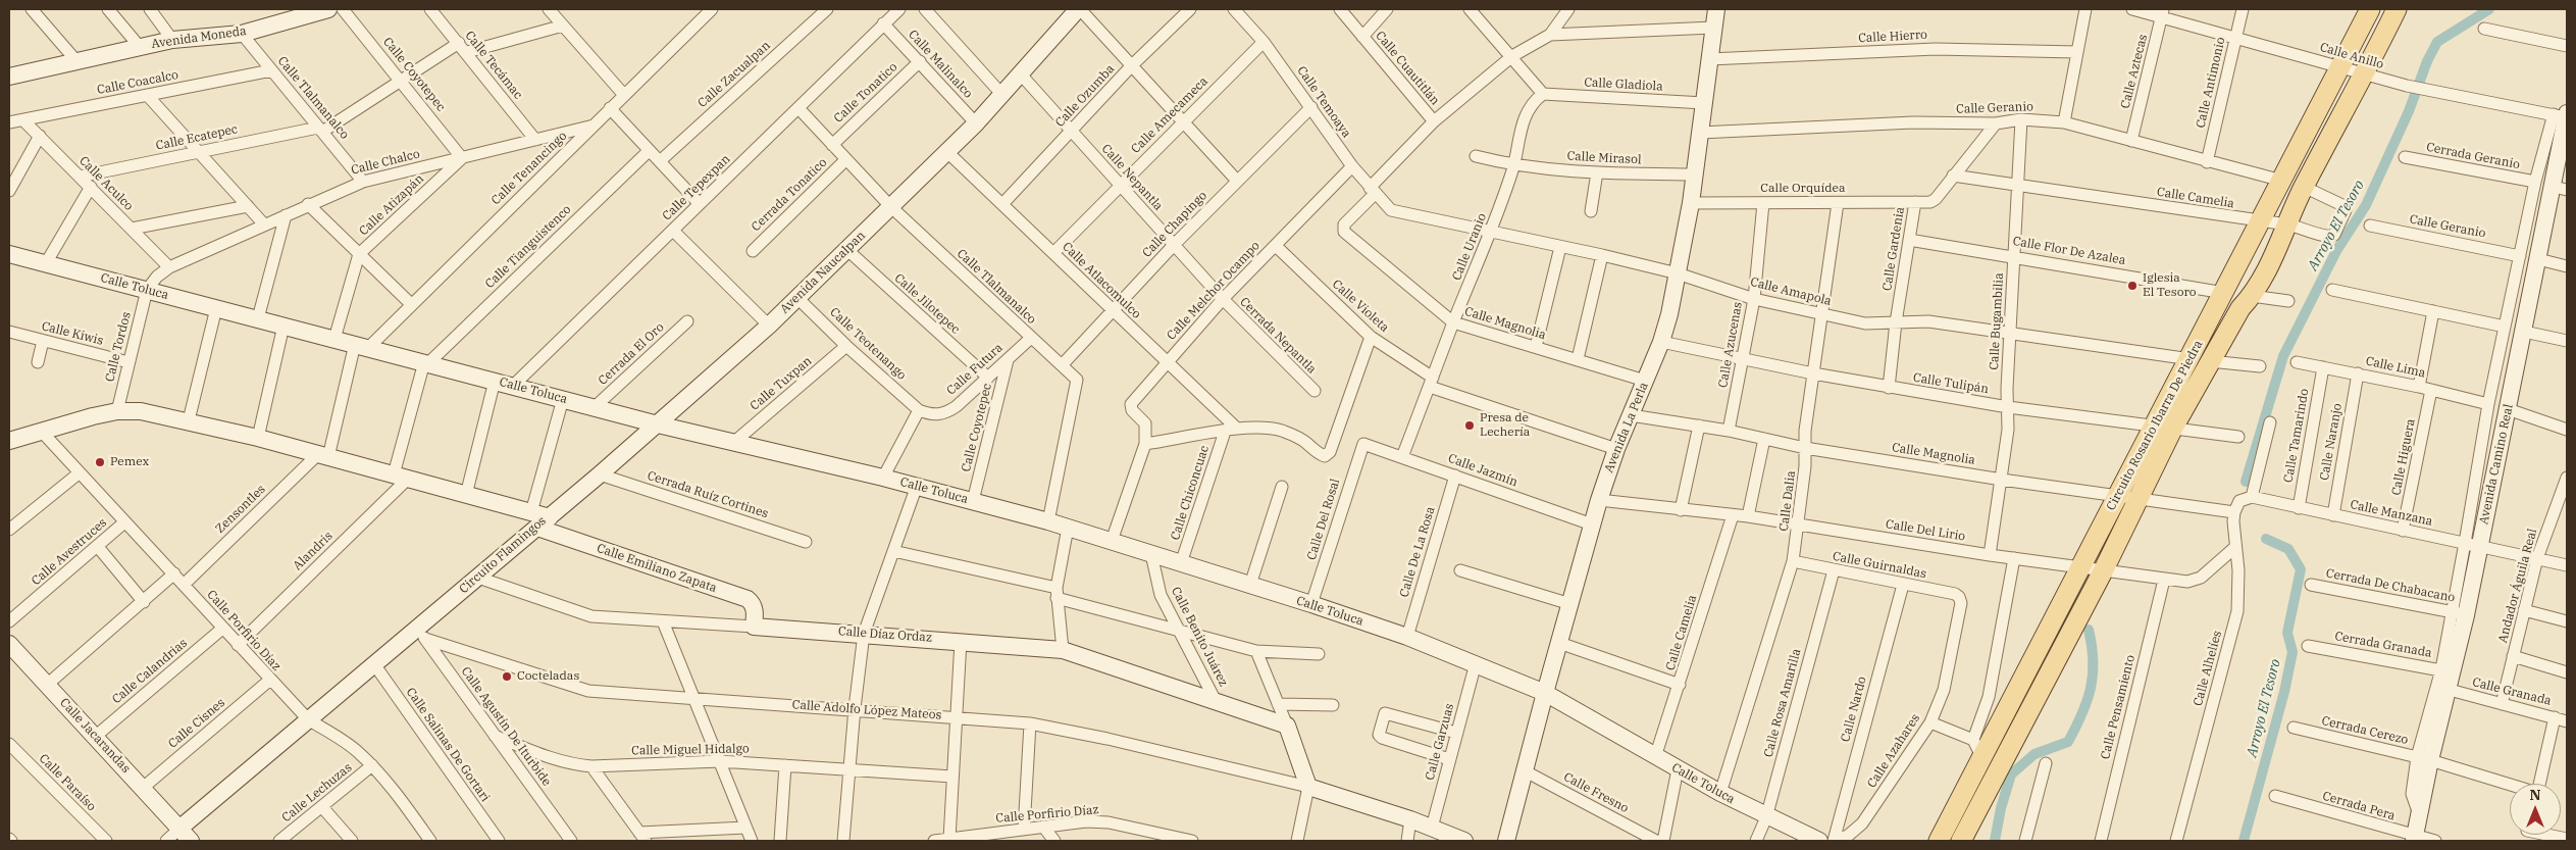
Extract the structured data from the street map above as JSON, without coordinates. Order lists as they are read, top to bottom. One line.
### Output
{"streets":{"main road":["Avenida Moneda","Avenida Naucalpan","Calle Toluca","Circuito Rosario Ibarra De Piedra","Avenida La Perla","Avenida Camino Real","Circuito Flamingos","Calle Emiliano Zapata","Calle Díaz Ordaz","Calle Adolfo López Mateos","Calle Jacarandas"],"street":["Calle Hierro","Calle Anillo","Calle Malinalco","Calle Tecámac","Calle Cuautitlán","Calle Aztecas","Calle Coyotepec","Calle Zacualpan","Calle Coacalco","Calle Antimonio","Calle Gladiola","Calle Tonatico","Calle Ozumba","Calle Tlalmanalco","Calle Temoaya","Calle Geranio","Calle Amecameca","Calle Ecatepec","Cerrada Geranio","Calle Mirasol","Calle Chalco","Calle Tenancingo","Calle Nepantla","Calle Aculco","Calle Tepexpan","Calle Orquídea","Cerrada Tonatico","Calle Camelia","Calle Atizapán","Calle Chapingo","Calle Tianguistenco","Calle Uranio","Calle Gardenia","Calle Flor De Azalea","Calle Atlacomulco","Calle Melchor Ocampo","Calle Amapola","Calle Jilotepec","Calle Violeta","Calle Bugambilia","Calle Magnolia","Calle Kiwis","Cerrada Nepantla","Calle Teotenango","Calle Azucenas","Calle Tordos","Cerrada El Oro","Calle Lima","Calle Futura","Calle Tuxpan","Calle Tulipán","Calle Tamarindo","Calle Naranjo","Calle Higuera","Calle Jazmín","Calle Chiconcuac","Cerrada Ruíz Cortines","Calle Dalia","Zensontles","Calle Manzana","Calle Del Rosal","Calle Del Lirio","Alandris","Calle Avestruces","Calle De La Rosa","Calle Guirnaldas","Cerrada De Chabacano","Andador Águila Real","Calle Porfirio Díaz","Calle Benito Juárez","Cerrada Granada","Calle Alhelíes","Calle Calandrias","Calle Granada","Calle Rosa Amarilla","Calle Pensamiento","Calle Nardo","Calle Cisnes","Calle Agustín De Iturbide","Cerrada Cerezo","Calle Garzuas","Calle Salinas De Gortari","Calle Miguel Hidalgo","Calle Azahares","Calle Paraíso","Calle Lechuzas","Calle Fresno","Cerrada Pera"]},"crossings":[["Calle Hierro","Avenida La Perla"],["Avenida Moneda","Calle Tlalmanalco"],["Calle Anillo","Calle Aztecas"],["Calle Anillo","Calle Antimonio"],["Calle Anillo","Circuito Rosario Ibarra De Piedra"],["Calle Anillo","Avenida Camino Real"],["Calle Malinalco","Calle Tonatico"],["Calle Malinalco","Calle Tepexpan"],["Calle Malinalco","Avenida Naucalpan"],["Calle Tecámac","Calle Ecatepec"],["Calle Tecámac","Calle Chalco"],["Calle Aztecas","Calle Geranio"],["Calle Coyotepec","Calle Ecatepec"],["Calle Coyotepec","Calle Chalco"],["Calle Coyotepec","Calle Atizapán"],["Calle Coyotepec","Calle Toluca"],["Calle Coyotepec","Calle Futura"],["Calle Coacalco","Calle Tlalmanalco"],["Calle Coacalco","Calle Aculco"],["Calle Antimonio","Calle Geranio"],["Calle Gladiola","Calle Uranio"],["Calle Gladiola","Avenida La Perla"],["Calle Tonatico","Calle Tlalmanalco"],["Calle Ozumba","Calle Nepantla"],["Calle Ozumba","Calle Atlacomulco"],["Calle Tlalmanalco","Calle Ecatepec"],["Calle Tlalmanalco","Calle Chalco"],["Calle Tlalmanalco","Calle Tepexpan"],["Calle Tlalmanalco","Cerrada Tonatico"],["Calle Tlalmanalco","Calle Chapingo"],["Calle Tlalmanalco","Avenida Naucalpan"],["Calle Tlalmanalco","Calle Toluca"],["Calle Tlalmanalco","Calle Futura"],["Calle Temoaya","Calle Amecameca"],["Calle Temoaya","Calle Chapingo"],["Calle Temoaya","Calle Melchor Ocampo"],["Calle Temoaya","Calle Amapola"],["Calle Temoaya","Calle Magnolia"],["Calle Geranio","Calle Gardenia"],["Calle Geranio","Calle Bugambilia"],["Calle Geranio","Circuito Rosario Ibarra De Piedra"],["Calle Geranio","Avenida La Perla"],["Calle Geranio","Avenida Camino Real"],["Calle Amecameca","Calle Nepantla"],["Calle Amecameca","Calle Atlacomulco"],["Calle Ecatepec","Calle Aculco"],["Cerrada Geranio","Avenida Camino Real"],["Calle Mirasol","Calle Uranio"],["Calle Mirasol","Avenida La Perla"],["Calle Chalco","Calle Tenancingo"],["Calle Chalco","Calle Aculco"],["Calle Chalco","Calle Atizapán"],["Calle Chalco","Calle Toluca"],["Calle Chalco","Calle Tordos"],["Calle Tenancingo","Calle Toluca"],["Calle Nepantla","Calle Chapingo"],["Calle Nepantla","Avenida Naucalpan"],["Calle Nepantla","Calle Melchor Ocampo"],["Calle Nepantla","Cerrada Nepantla"],["Calle Tepexpan","Calle Toluca"],["Calle Orquídea","Calle Gardenia"],["Calle Orquídea","Calle Azucenas"],["Calle Orquídea","Avenida La Perla"],["Calle Orquídea","Calle Dalia"],["Calle Camelia","Calle Toluca"],["Calle Camelia","Calle Bugambilia"],["Calle Camelia","Circuito Rosario Ibarra De Piedra"],["Calle Camelia","Calle Del Lirio"],["Calle Atizapán","Calle Toluca"],["Calle Chapingo","Calle Atlacomulco"],["Calle Tianguistenco","Calle Toluca"],["Calle Uranio","Calle Amapola"],["Calle Uranio","Calle Violeta"],["Calle Uranio","Calle Magnolia"],["Calle Uranio","Calle Jazmín"],["Calle Gardenia","Calle Flor De Azalea"],["Calle Gardenia","Calle Amapola"],["Calle Gardenia","Calle Tulipán"],["Calle Flor De Azalea","Calle Bugambilia"],["Calle Flor De Azalea","Circuito Rosario Ibarra De Piedra"],["Avenida Naucalpan","Calle Atlacomulco"],["Avenida Naucalpan","Calle Toluca"],["Avenida Naucalpan","Calle Jilotepec"],["Avenida Naucalpan","Calle Teotenango"],["Avenida Naucalpan","Cerrada Ruíz Cortines"],["Avenida Naucalpan","Circuito Flamingos"],["Avenida Naucalpan","Calle Emiliano Zapata"],["Calle Atlacomulco","Calle Melchor Ocampo"],["Calle Atlacomulco","Calle Chiconcuac"],["Calle Toluca","Calle Tordos"],["Calle Toluca","Cerrada El Oro"],["Calle Toluca","Calle Tuxpan"],["Calle Toluca","Avenida La Perla"],["Calle Toluca","Calle Chiconcuac"],["Calle Toluca","Calle Dalia"],["Calle Toluca","Calle Del Rosal"],["Calle Toluca","Calle De La Rosa"],["Calle Toluca","Calle Benito Juárez"],["Calle Toluca","Calle Rosa Amarilla"],["Calle Toluca","Calle Garzuas"],["Calle Melchor Ocampo","Calle Violeta"],["Calle Melchor Ocampo","Cerrada Nepantla"],["Calle Amapola","Calle Bugambilia"],["Calle Amapola","Calle Azucenas"],["Calle Amapola","Circuito Rosario Ibarra De Piedra"],["Calle Amapola","Avenida La Perla"],["Calle Amapola","Calle Dalia"],["Calle Jilotepec","Calle Futura"],["Calle Violeta","Avenida La Perla"],["Calle Bugambilia","Calle Magnolia"],["Calle Bugambilia","Calle Tulipán"],["Calle Bugambilia","Calle Del Lirio"],["Calle Magnolia","Calle Azucenas"],["Calle Magnolia","Circuito Rosario Ibarra De Piedra"],["Calle Magnolia","Avenida La Perla"],["Calle Magnolia","Calle Dalia"],["Calle Magnolia","Calle Alhelíes"],["Calle Kiwis","Calle Tordos"],["Calle Teotenango","Calle Futura"],["Calle Teotenango","Calle Tuxpan"],["Calle Azucenas","Calle Tulipán"],["Calle Tordos","Circuito Flamingos"],["Calle Lima","Calle Tamarindo"],["Calle Lima","Calle Naranjo"],["Calle Lima","Calle Higuera"],["Calle Lima","Avenida Camino Real"],["Calle Tulipán","Circuito Rosario Ibarra De Piedra"],["Calle Tulipán","Avenida La Perla"],["Calle Tulipán","Calle Dalia"],["Circuito Rosario Ibarra De Piedra","Calle Del Lirio"],["Avenida La Perla","Calle Jazmín"],["Avenida La Perla","Calle Del Lirio"],["Avenida La Perla","Calle Fresno"],["Calle Tamarindo","Calle Manzana"],["Calle Naranjo","Calle Manzana"],["Calle Higuera","Calle Manzana"],["Avenida Camino Real","Calle Manzana"],["Avenida Camino Real","Cerrada De Chabacano"],["Avenida Camino Real","Cerrada Granada"],["Avenida Camino Real","Calle Granada"],["Avenida Camino Real","Cerrada Cerezo"],["Avenida Camino Real","Cerrada Pera"],["Calle Jazmín","Calle Del Rosal"],["Calle Jazmín","Calle De La Rosa"],["Calle Dalia","Calle Del Lirio"],["Calle Dalia","Calle Guirnaldas"],["Zensontles","Circuito Flamingos"],["Zensontles","Calle Porfirio Díaz"],["Calle Manzana","Andador Águila Real"],["Calle Manzana","Calle Alhelíes"],["Calle Del Lirio","Calle Alhelíes"],["Calle Del Lirio","Calle Pensamiento"],["Alandris","Circuito Flamingos"],["Alandris","Calle Porfirio Díaz"],["Calle Avestruces","Calle Porfirio Díaz"],["Circuito Flamingos","Calle Emiliano Zapata"],["Circuito Flamingos","Calle Porfirio Díaz"],["Circuito Flamingos","Calle Díaz Ordaz"],["Circuito Flamingos","Calle Adolfo López Mateos"],["Circuito Flamingos","Calle Agustín De Iturbide"],["Circuito Flamingos","Calle Jacarandas"],["Circuito Flamingos","Calle Salinas De Gortari"],["Calle Guirnaldas","Calle Rosa Amarilla"],["Calle Guirnaldas","Calle Nardo"],["Calle Guirnaldas","Calle Azahares"],["Calle Emiliano Zapata","Calle Díaz Ordaz"],["Andador Águila Real","Calle Granada"],["Calle Porfirio Díaz","Calle Calandrias"],["Calle Porfirio Díaz","Calle Cisnes"],["Calle Porfirio Díaz","Calle Lechuzas"],["Calle Díaz Ordaz","Calle Benito Juárez"],["Calle Calandrias","Calle Jacarandas"],["Calle Nardo","Calle Azahares"],["Calle Adolfo López Mateos","Calle Agustín De Iturbide"],["Calle Adolfo López Mateos","Calle Garzuas"],["Calle Cisnes","Calle Jacarandas"],["Calle Agustín De Iturbide","Calle Miguel Hidalgo"]],"water":["Arroyo El Tesoro"],"places":["Iglesia El Tesoro","Presa de Lechería","Pemex","Cocteladas"],"north":"top"}
